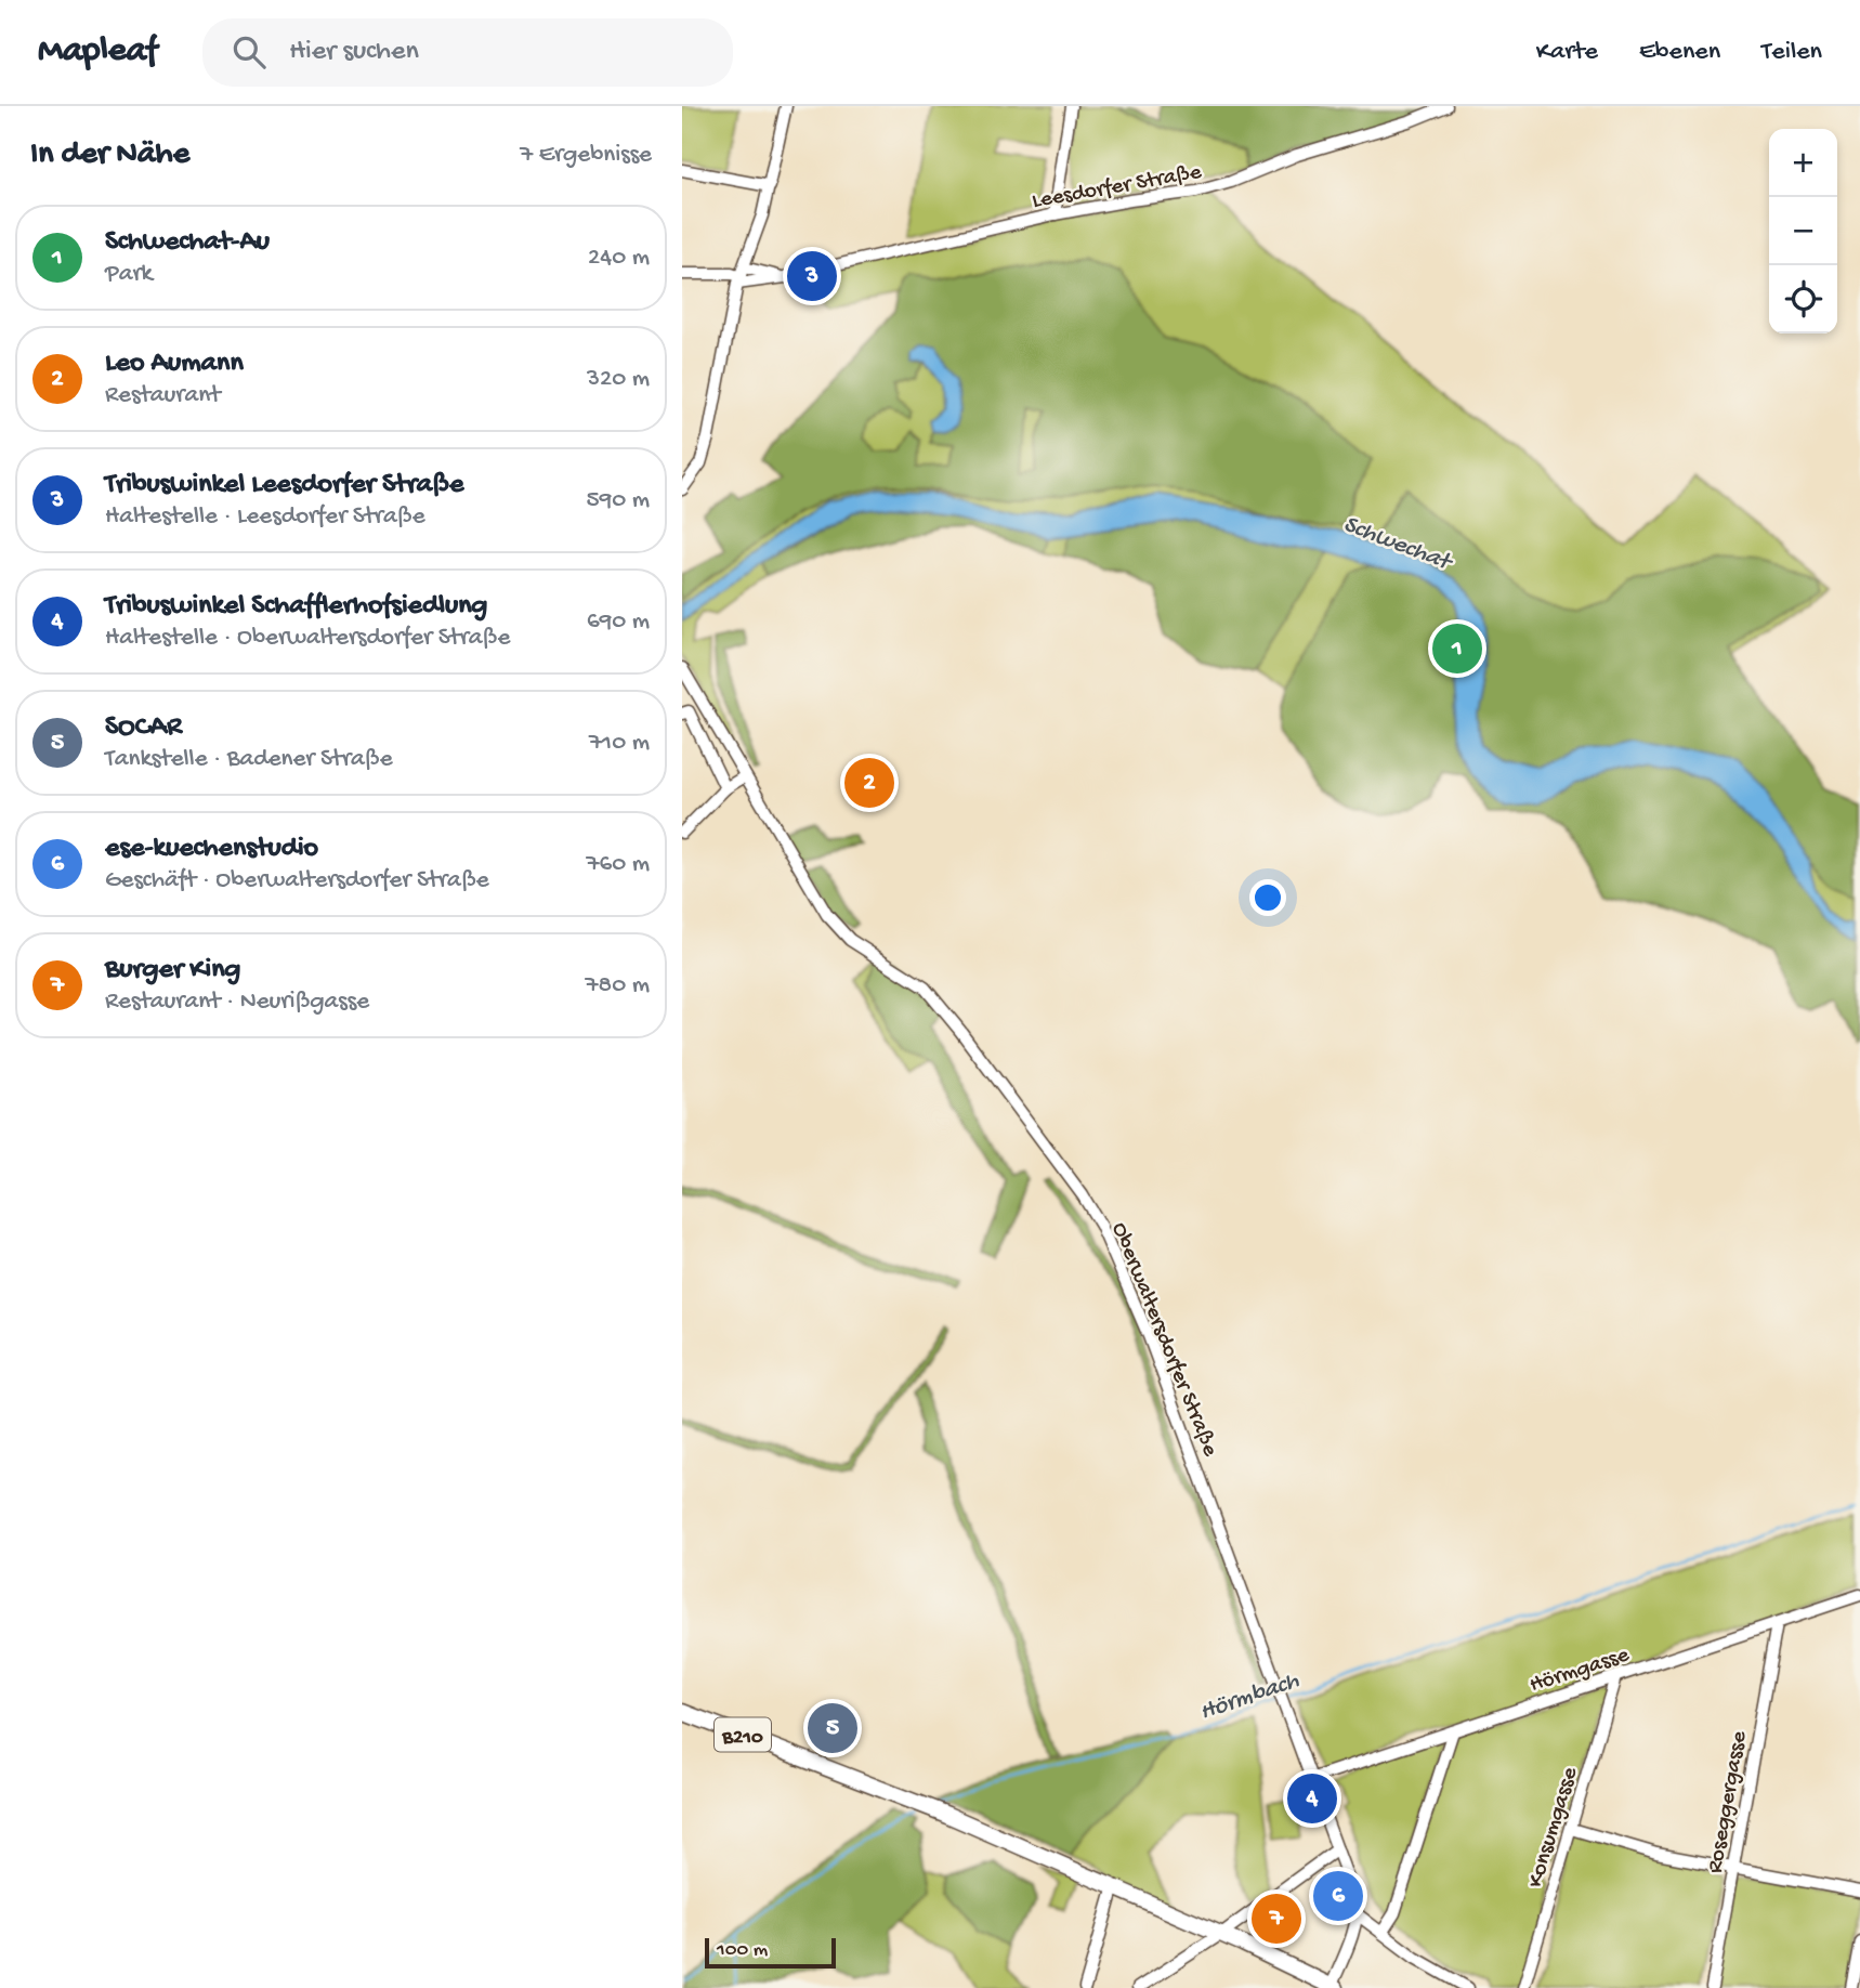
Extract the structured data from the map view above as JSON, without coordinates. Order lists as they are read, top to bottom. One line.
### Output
{"streets":{"main road":["B210"],"street":["Leesdorfer Straße","Oberwaltersdorfer Straße","Hörmgasse","Roseggergasse","Konsumgasse"]},"crossings":[["Oberwaltersdorfer Straße","Hörmgasse"],["Hörmgasse","Roseggergasse"],["Hörmgasse","Konsumgasse"]],"water":["Schwechat","Hörmbach"],"scale_bar":"100 m","page":{"header":"Mapleaf","search":"Hier suchen","nav":["Karte","Ebenen","Teilen"],"heading":["In der Nähe","7 Ergebnisse"],"map_buttons":["+","−"],"list":[{"mark":"1","name":"Schwechat-Au","note":"Park","value":"240 m"},{"mark":"2","name":"Leo Aumann","note":"Restaurant","value":"320 m"},{"mark":"3","name":"Tribuswinkel Leesdorfer Straße","note":"Haltestelle · Leesdorfer Straße","value":"590 m"},{"mark":"4","name":"Tribuswinkel Schafflerhofsiedlung","note":"Haltestelle · Oberwaltersdorfer Straße","value":"690 m"},{"mark":"5","name":"SOCAR","note":"Tankstelle · Badener Straße","value":"710 m"},{"mark":"6","name":"ese-kuechenstudio","note":"Geschäft · Oberwaltersdorfer Straße","value":"760 m"},{"mark":"7","name":"Burger King","note":"Restaurant · Neurißgasse","value":"780 m"}],"pins":["3","1","2","5","4","6","7"],"scale":"100 m"}}
